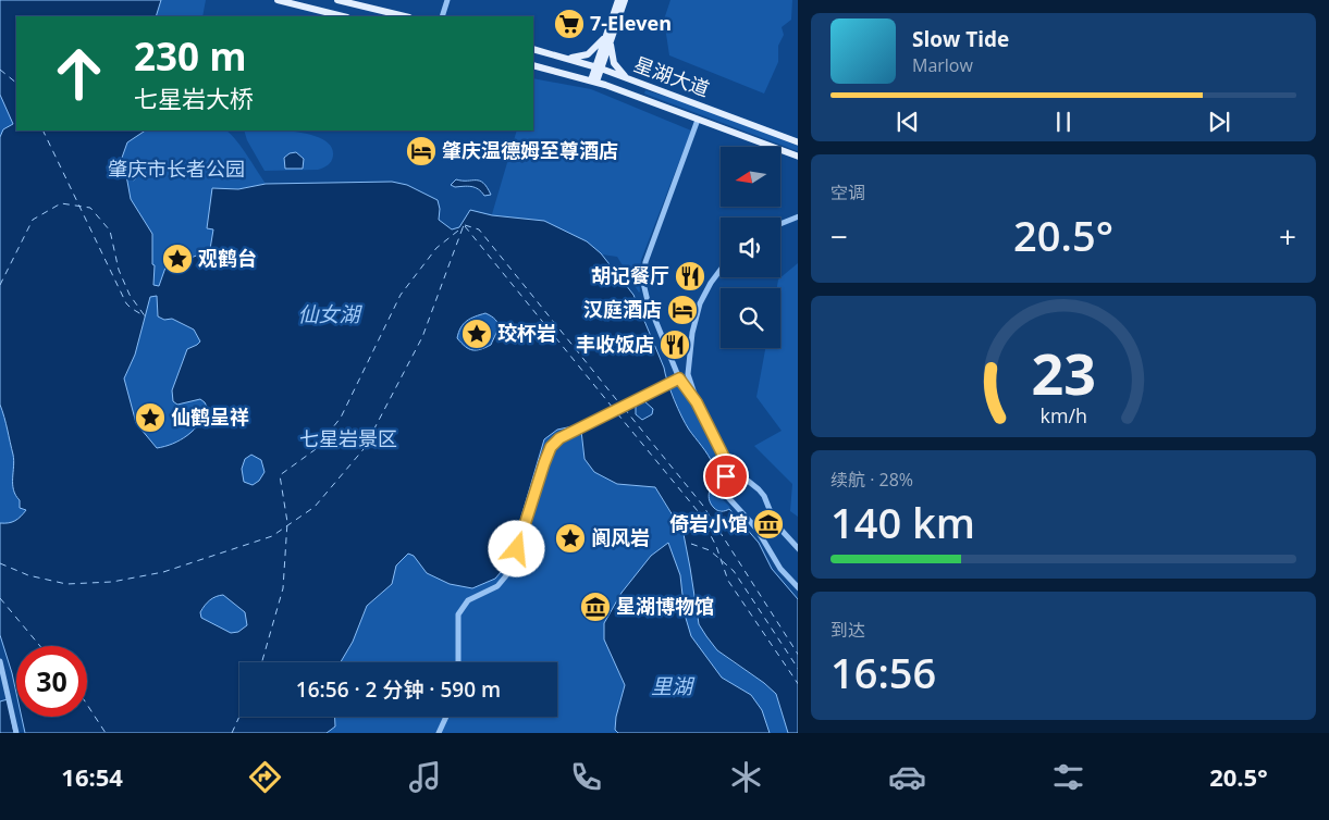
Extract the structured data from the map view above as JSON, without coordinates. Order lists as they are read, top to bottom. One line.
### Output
{"streets":{"main road":["星湖大道"]},"water":["仙女湖","里湖"],"parks":["肇庆市长者公园","七星岩景区"],"places":{"supermarket":["7-Eleven"],"hotel":["肇庆温德姆至尊酒店","汉庭酒店"],"place":["观鹤台","珓杯岩","仙鹤呈祥","阆风岩"],"restaurant":["胡记餐厅","丰收饭店"],"museum":["倚岩小馆","星湖博物馆"]},"north":"left","page":{"turn":["230 m","七星岩大桥"],"song":["Slow Tide","Marlow"],"tile":["空调",["续航 · 28%","140 km"],["到达","16:56"]],"heat":["−","20.5°","+"],"limit":"30","trip":"16:56 · 2 分钟 · 590 m","tabs":["16:54","20.5°"],"gauge":["23","km/h"]}}
